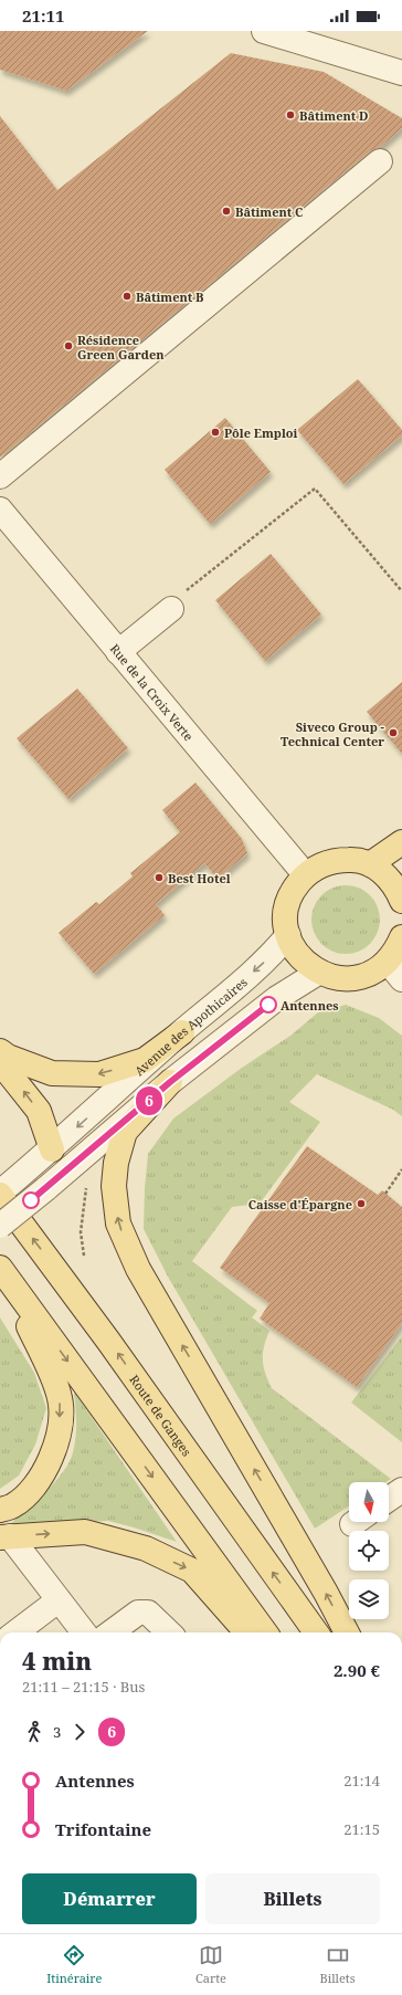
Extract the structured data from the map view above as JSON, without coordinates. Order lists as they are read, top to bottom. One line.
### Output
{"streets":{"main road":["Route de Ganges"],"street":["Rue de la Croix Verte","Avenue des Apothicaires"]},"crossings":[["Avenue des Apothicaires","Route de Ganges"]],"places":["Bâtiment D","Bâtiment C","Bâtiment B","Résidence Green Garden","Pôle Emploi","Siveco Group - Technical Center","Best Hotel","Antennes","Caisse d'Épargne"],"lines":["bus line 6"],"north":"bottom","page":{"status":"21:11","on_map":"6","heading":["4 min","21:11 – 21:15 · Bus","2.90 €"],"legs":["3","6"],"list":[{"name":"Antennes","value":"21:14"},{"name":"Trifontaine","value":"21:15"}],"buttons":["Démarrer","Billets"],"tabs":["Itinéraire","Carte","Billets"]}}
